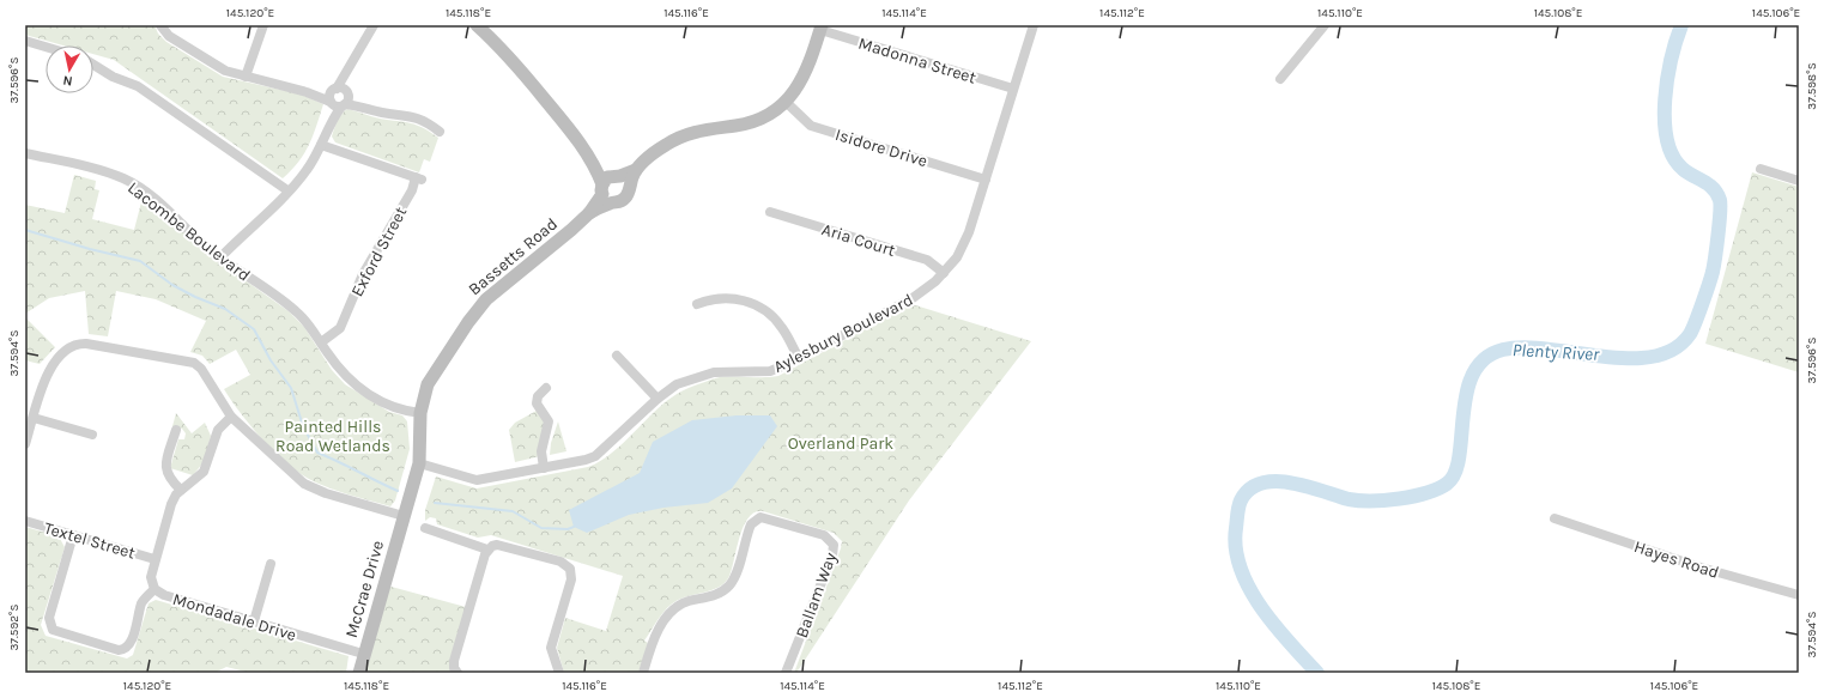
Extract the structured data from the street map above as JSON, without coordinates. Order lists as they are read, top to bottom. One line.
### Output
{"streets":{"street":["Madonna Street","Isidore Drive","Lacombe Boulevard","Aria Court","Exford Street","Bassetts Road","Aylesbury Boulevard","Textel Street","Hayes Road","McCrae Drive","Ballam Way","Mondadale Drive"]},"crossings":[["Madonna Street","Bassetts Road"],["Madonna Street","Aylesbury Boulevard"],["Isidore Drive","Bassetts Road"],["Isidore Drive","Aylesbury Boulevard"],["Lacombe Boulevard","Exford Street"],["Lacombe Boulevard","Bassetts Road"],["Aria Court","Aylesbury Boulevard"],["Bassetts Road","Aylesbury Boulevard"],["Bassetts Road","McCrae Drive"],["Textel Street","Mondadale Drive"],["McCrae Drive","Mondadale Drive"]],"water":["Plenty River"],"parks":["Painted Hills Road Wetlands","Overland Park"],"north":"bottom","coordinates":["145.120°E","145.118°E","145.116°E","145.114°E","145.112°E","145.110°E","145.108°E","145.106°E","37.596°S","37.598°S","37.594°S","37.592°S"]}
